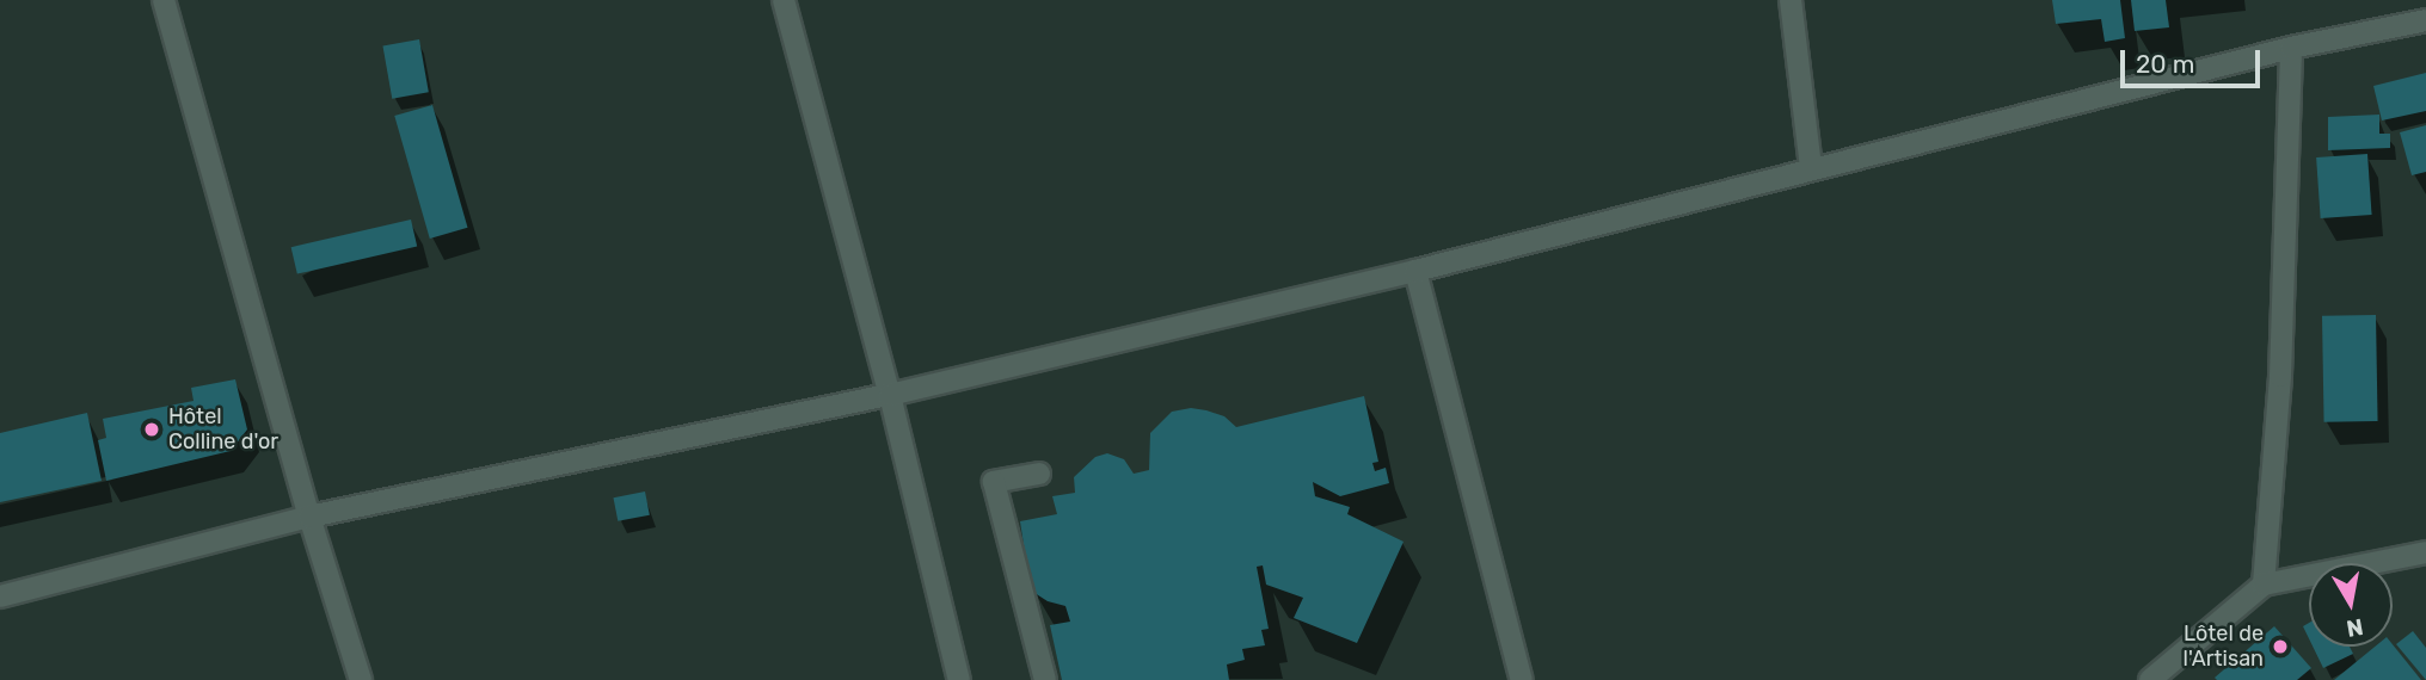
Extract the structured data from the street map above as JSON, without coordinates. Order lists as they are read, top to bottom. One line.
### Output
{"places":["Hôtel Colline d'or","Lôtel de l'Artisan"],"scale_bar":"20 m","north":"bottom"}
